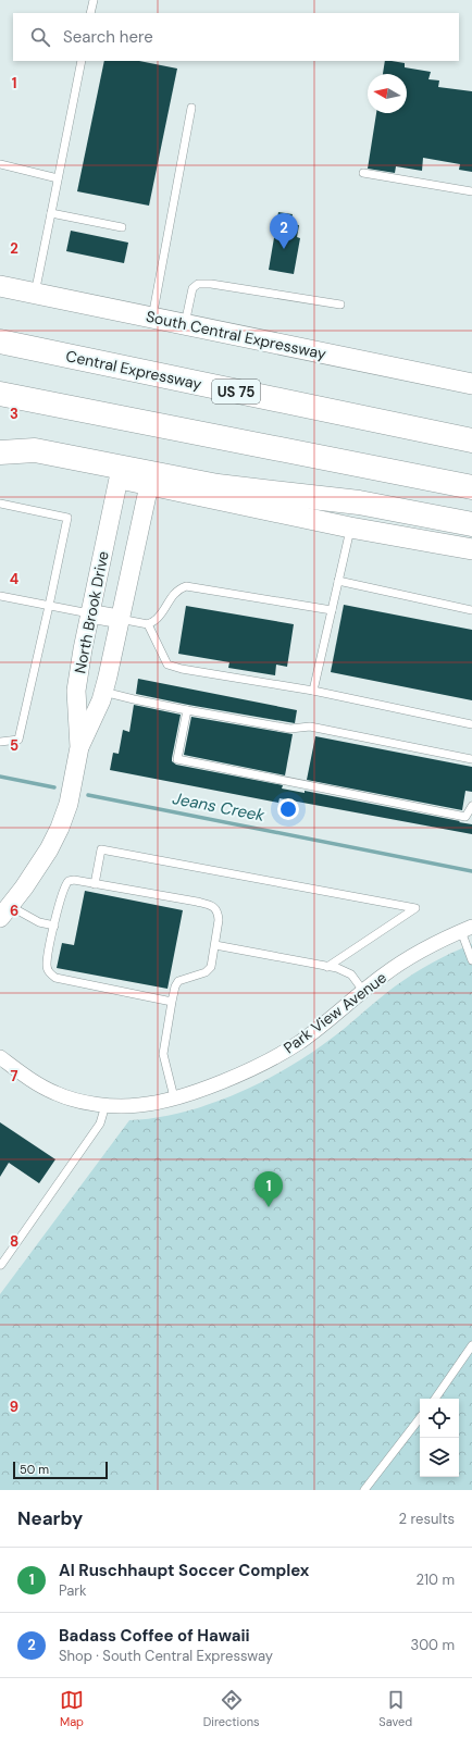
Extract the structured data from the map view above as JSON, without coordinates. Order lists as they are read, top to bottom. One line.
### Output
{"streets":{"highway":["Central Expressway","US 75"],"main road":["South Central Expressway"],"street":["North Brook Drive","Park View Avenue"]},"water":["Jeans Creek"],"scale_bar":"50 m","north":"left","page":{"search":"Search here","pins":["2","1"],"scale":"50 m","heading":["Nearby","2 results"],"list":[{"mark":"1","name":"Al Ruschhaupt Soccer Complex","note":"Park","value":"210 m"},{"mark":"2","name":"Badass Coffee of Hawaii","note":"Shop · South Central Expressway","value":"300 m"}],"nav":["Map","Directions","Saved"]},"grid":{"rows":["1","2","3","4","5","6","7","8","9"]}}
